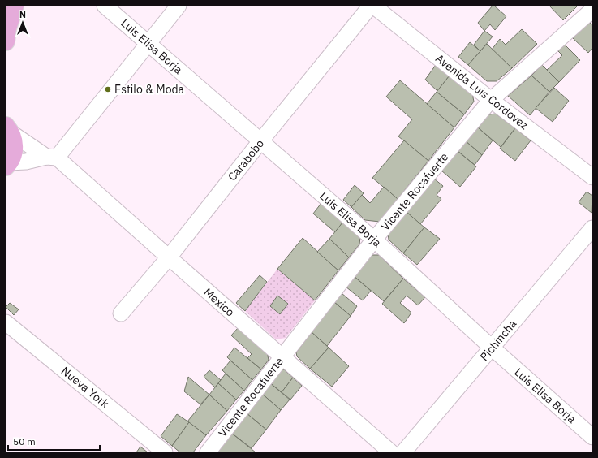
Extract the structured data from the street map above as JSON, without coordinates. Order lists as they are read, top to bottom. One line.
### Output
{"streets":{"street":["Luis Elisa Borja","Avenida Luis Cordovez","Carabobo","Vicente Rocafuerte","Mexico","Pichincha","Nueva York"]},"crossings":[["Luis Elisa Borja","Carabobo"],["Luis Elisa Borja","Vicente Rocafuerte"],["Luis Elisa Borja","Pichincha"],["Avenida Luis Cordovez","Vicente Rocafuerte"],["Carabobo","Mexico"],["Vicente Rocafuerte","Mexico"]],"places":["Estilo & Moda"],"scale_bar":"50 m","north":"top"}
